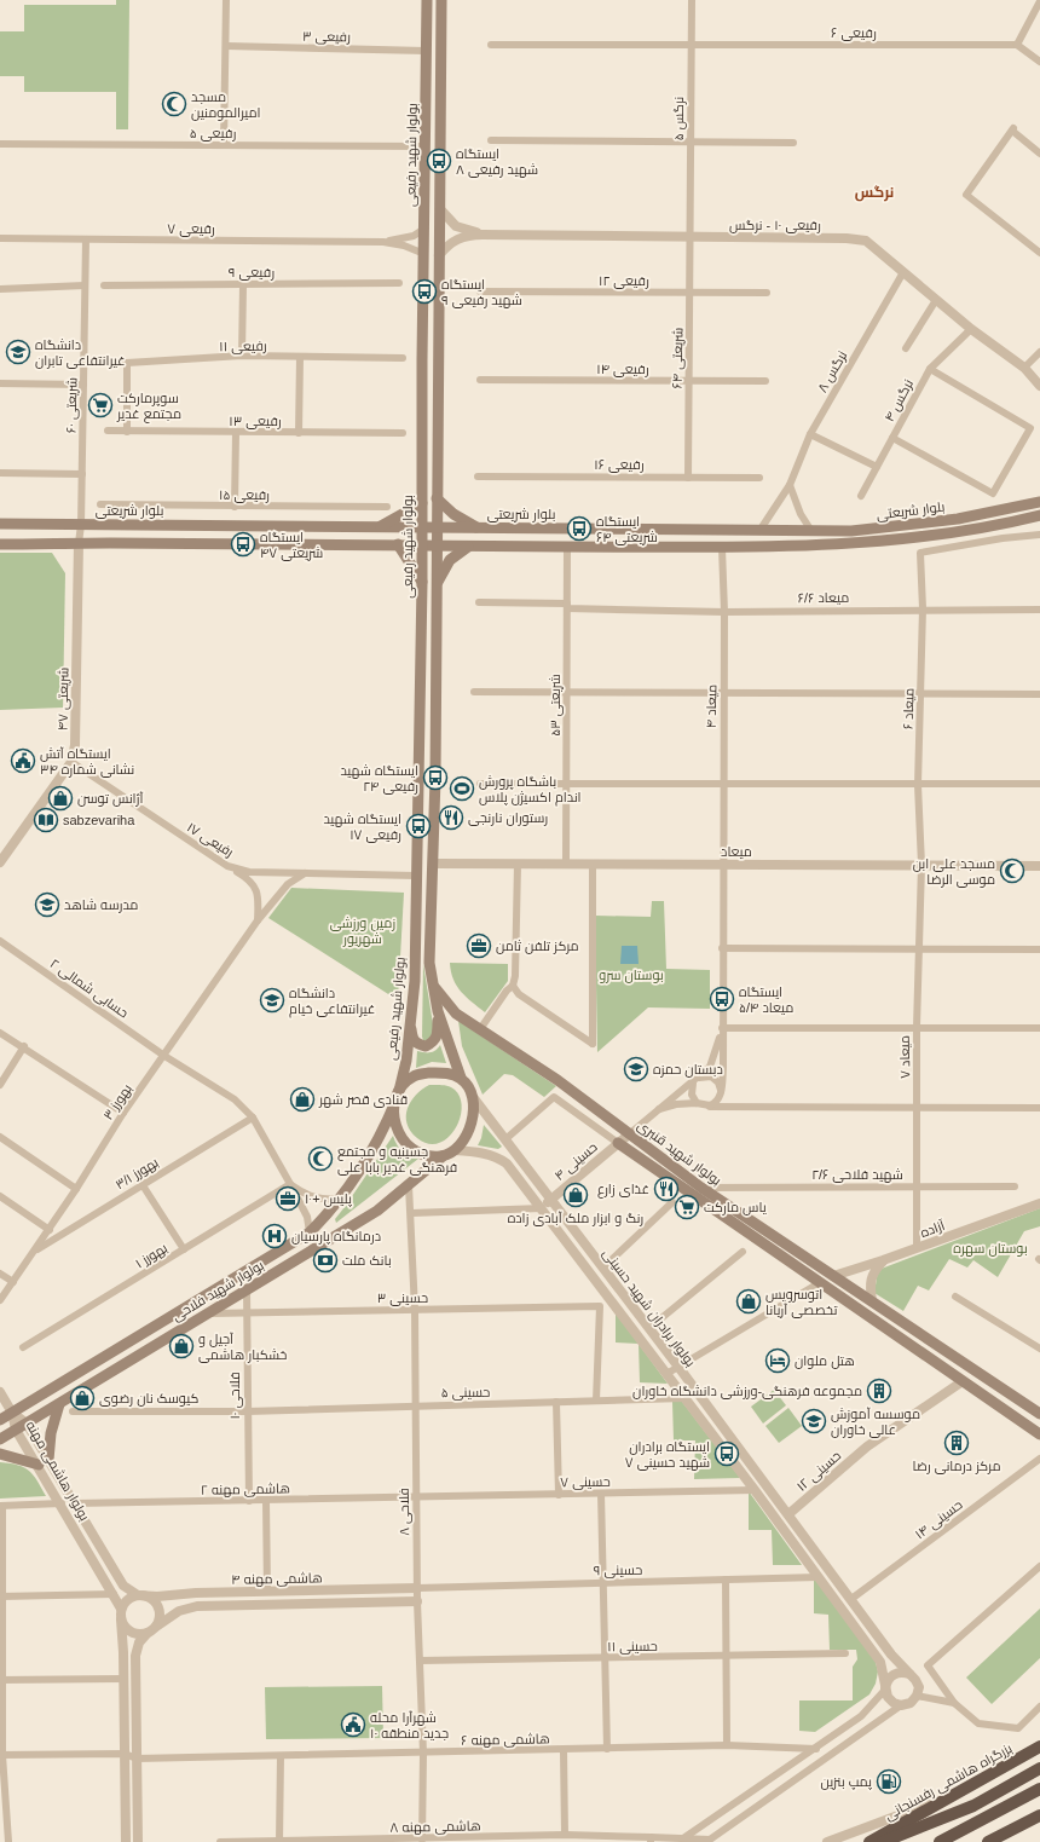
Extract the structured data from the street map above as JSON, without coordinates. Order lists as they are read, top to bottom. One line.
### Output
{"streets":{"highway":["بزرگراه هاشمی رفسنجانی"],"main road":["بولوار شهید رفیعی","بلوار شریعتی","بولوار شهید قنبری","بولوار شهید فلاحی"],"street":["رفیعی ۶","رفیعی ۳","نرگس ۵","رفیعی ۵","رفیعی ۱۰ - نرگس","رفیعی ۷","رفیعی ۹","رفیعی ۱۲","رفیعی ۱۱","شریعتی ۶۴","رفیعی ۱۴","نرگس ۸","نرگس ۴","شریعتی ۶۰","رفیعی ۱۳","رفیعی ۱۶","رفیعی ۱۵","میعاد ۶/۶","شریعتی ۴۷","شریعتی ۵۳","میعاد ۴","میعاد ۶","رفیعی ۱۷","میعاد","حسابی شمالی ۲","میعاد ۷","بهورز ۳","حسینی ۴","بهورز ۳/۱","شهید فلاحی ۲/۶","آزاده","بهورز ۱","حسینی ۳","بولوار برادران شهید حسینی","حسینی ۵","فلاحی ۱۰","بولوار هاشمی مهنه","حسینی ۱۲","حسینی ۷","هاشمی مهنه ۲","فلاحی ۸","حسینی ۱۴","حسینی ۹","هاشمی مهنه ۴","حسینی ۱۱","هاشمی مهنه ۶","هاشمی مهنه ۸"]},"crossings":[["رفیعی ۶","نرگس ۵"],["رفیعی ۳","بولوار شهید رفیعی"],["نرگس ۵","رفیعی ۱۰ - نرگس"],["نرگس ۵","شریعتی ۶۴"],["رفیعی ۵","بولوار شهید رفیعی"],["بولوار شهید رفیعی","بلوار شریعتی"],["بولوار شهید رفیعی","رفیعی ۱۷"],["بولوار شهید رفیعی","میعاد"],["بولوار شهید رفیعی","بولوار شهید قنبری"],["بولوار شهید رفیعی","بولوار شهید فلاحی"],["بولوار شهید رفیعی","بولوار برادران شهید حسینی"],["رفیعی ۱۰ - نرگس","شریعتی ۶۴"],["رفیعی ۱۰ - نرگس","نرگس ۸"],["رفیعی ۱۰ - نرگس","نرگس ۴"],["رفیعی ۷","شریعتی ۶۰"],["رفیعی ۱۲","شریعتی ۶۴"],["رفیعی ۱۱","شریعتی ۶۰"],["شریعتی ۶۴","رفیعی ۱۴"],["شریعتی ۶۴","رفیعی ۱۶"],["نرگس ۸","بلوار شریعتی"],["شریعتی ۶۰","بلوار شریعتی"],["شریعتی ۶۰","شریعتی ۴۷"],["بلوار شریعتی","شریعتی ۴۷"],["بلوار شریعتی","شریعتی ۵۳"],["بلوار شریعتی","میعاد ۴"],["میعاد ۶/۶","شریعتی ۵۳"],["میعاد ۶/۶","میعاد ۴"],["میعاد ۶/۶","میعاد ۶"],["شریعتی ۴۷","رفیعی ۱۷"],["شریعتی ۵۳","میعاد"],["میعاد ۴","میعاد"],["میعاد ۶","میعاد"],["میعاد ۶","میعاد ۷"],["رفیعی ۱۷","بهورز ۳"],["میعاد","میعاد ۷"],["حسابی شمالی ۲","بهورز ۳"],["حسابی شمالی ۲","بهورز ۳/۱"],["حسابی شمالی ۲","بهورز ۱"],["حسابی شمالی ۲","بولوار شهید فلاحی"],["میعاد ۷","شهید فلاحی ۲/۶"],["میعاد ۷","آزاده"],["بهورز ۳","بهورز ۳/۱"],["بولوار شهید قنبری","حسینی ۴"],["بولوار شهید قنبری","شهید فلاحی ۲/۶"],["بولوار شهید قنبری","آزاده"],["بولوار شهید قنبری","بولوار برادران شهید حسینی"],["بولوار شهید قنبری","حسینی ۱۲"],["حسینی ۴","بولوار برادران شهید حسینی"],["بولوار شهید فلاحی","حسینی ۳"],["بولوار شهید فلاحی","بولوار برادران شهید حسینی"],["بولوار شهید فلاحی","فلاحی ۱۰"],["بولوار شهید فلاحی","بولوار هاشمی مهنه"],["بولوار شهید فلاحی","فلاحی ۸"],["حسینی ۳","حسینی ۵"],["حسینی ۳","فلاحی ۱۰"],["حسینی ۳","فلاحی ۸"],["بولوار برادران شهید حسینی","حسینی ۵"],["بولوار برادران شهید حسینی","حسینی ۱۲"],["بولوار برادران شهید حسینی","حسینی ۷"],["بولوار برادران شهید حسینی","حسینی ۱۴"],["بولوار برادران شهید حسینی","حسینی ۹"],["بولوار برادران شهید حسینی","هاشمی مهنه ۸"],["حسینی ۵","فلاحی ۱۰"],["حسینی ۵","فلاحی ۸"],["فلاحی ۱۰","هاشمی مهنه ۲"],["بولوار هاشمی مهنه","هاشمی مهنه ۲"],["بولوار هاشمی مهنه","هاشمی مهنه ۴"],["حسینی ۷","هاشمی مهنه ۲"],["حسینی ۷","فلاحی ۸"],["هاشمی مهنه ۲","فلاحی ۸"],["فلاحی ۸","حسینی ۹"],["فلاحی ۸","هاشمی مهنه ۴"],["فلاحی ۸","حسینی ۱۱"],["فلاحی ۸","هاشمی مهنه ۶"],["فلاحی ۸","هاشمی مهنه ۸"],["حسینی ۹","هاشمی مهنه ۴"]],"districts":["نرگس"],"parks":["زمین ورزشی شهریور","بوستان سرو","بوستان سهره"],"places":{"mosque":["مسجد امیرالمومنین","مسجد علی ابن موسی الرضا","جسینیه و مجتمع فرهنگی غدیر بابا علی"],"bus stop":["ایستگاه شهید رفیعی ۸","ایستگاه شهید رفیعی ۹","ایستگاه شریعتی ۶۴","ایستگاه شریعتی ۴۷","ایستگاه شهید رفیعی ۲۴","ایستگاه شهید رفیعی ۱۷","ایستگاه میعاد ۵/۴","ایستگاه برادران شهید حسینی ۷"],"school or university":["دانشگاه غیرانتفاعی تابران","مدرسه شاهد","دانشگاه غیرانتفاعی خیام","دبستان حمزه","موسسه آموزش عالی خاوران"],"supermarket":["سوپرمارکت مجتمع غدیر","یاس مارکت"],"public building":["ایستگاه آتش نشانی شماره ۳۴","شهرآرا محله جدید منطقه ۱۰"],"sports":["باشگاه پرورش اندام اکسیژن پلاس"],"shop":["آژانس توسن","قنادی قصر شهر","رنگ و ابزار ملک آبادی زاده","اتوسرویس تخصصی آریانا","آجیل و خشکبار هاشمی","کیوسک نان رضوی"],"restaurant":["رستوران نارنجی","غذای زارع"],"library":["sabzevariha"],"office":["مرکز تلفن ثامن","پلیس +۱۰"],"hospital":["درمانگاه پارسیان"],"bank":["بانک ملت"],"hotel":["هتل ملوان"],"building":["مجموعه فرهنگی-ورزشی دانشگاه خاوران","مرکز درمانی رضا"],"fuel station":["پمپ بنزین"]}}
